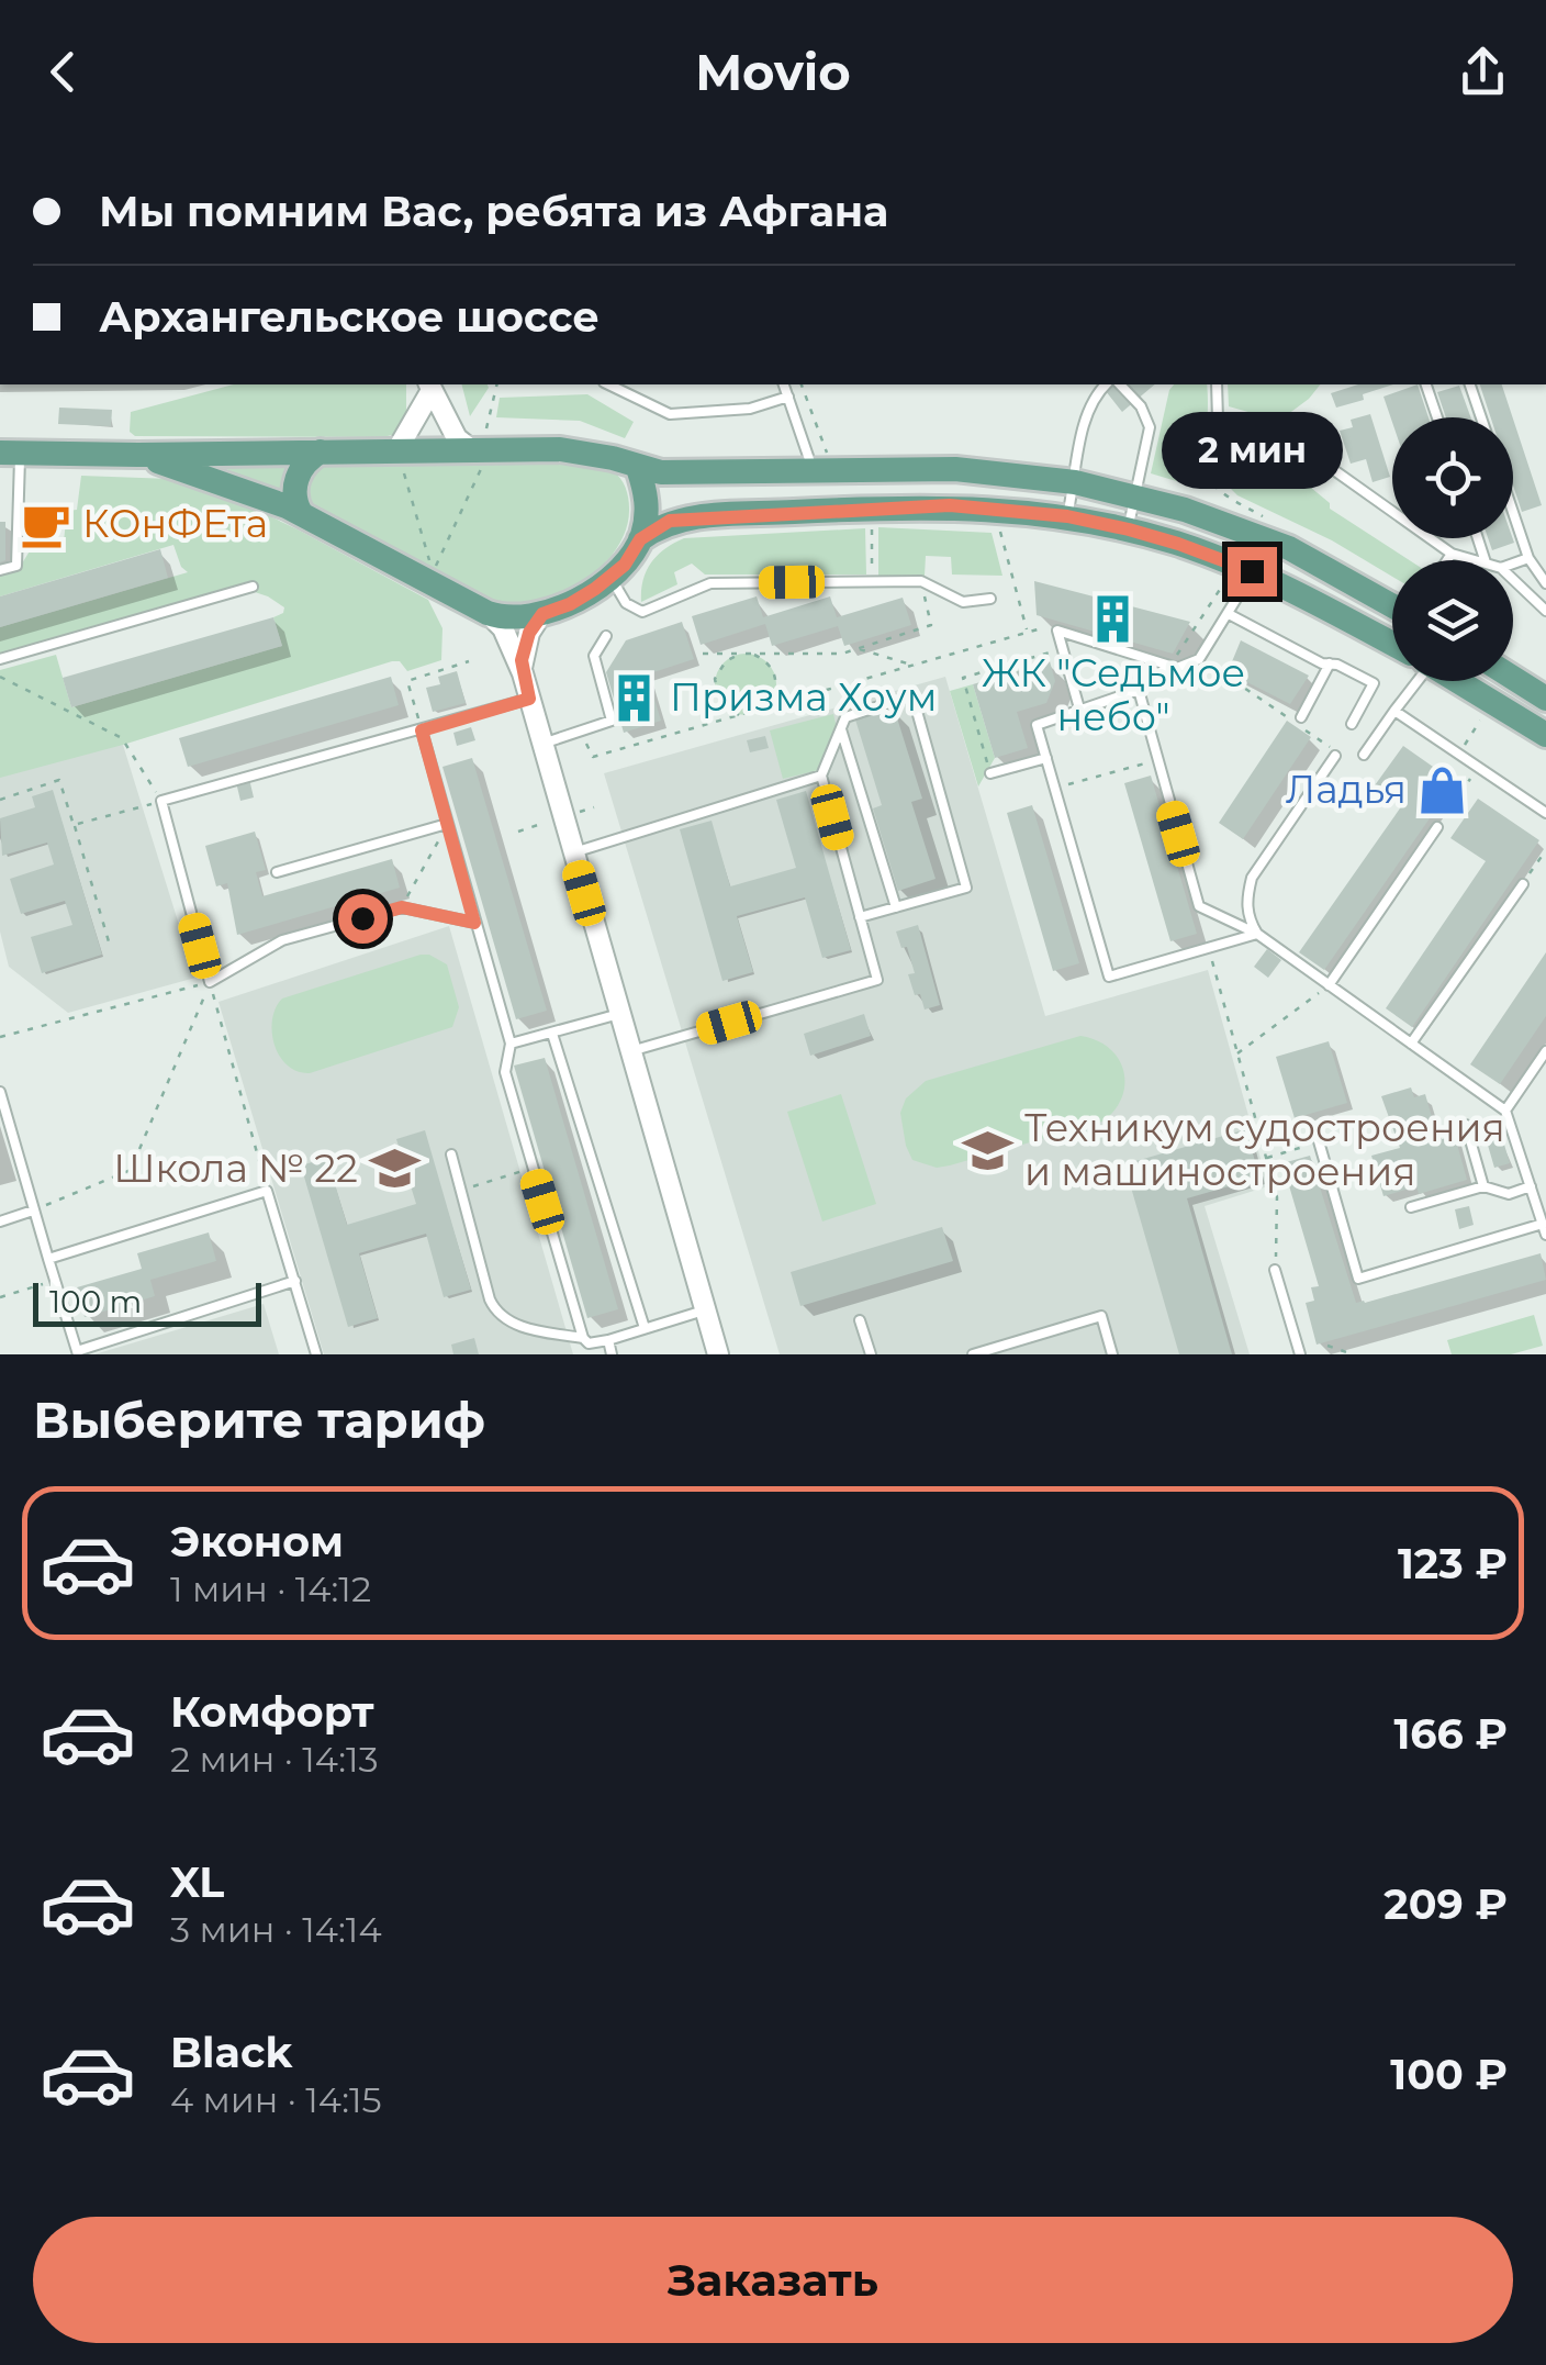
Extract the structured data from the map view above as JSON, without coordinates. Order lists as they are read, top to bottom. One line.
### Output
{"places":{"cafe":["КОнФЕта"],"building":["ЖК \"Седьмое небо\"","Призма Хоум"],"shop":["Ладья"],"school or university":["Техникум судостроения и машиностроения","Школа № 22"]},"scale_bar":"100 m","page":{"header":"Movio","banner":["Мы помним Вас, ребята из Афгана","Архангельское шоссе"],"bubble":"2 мин","scale":"100 m","heading":"Выберите тариф","list":[{"name":"Эконом","note":"1 мин · 14:12","value":"123 ₽"},{"name":"Комфорт","note":"2 мин · 14:13","value":"166 ₽"},{"name":"XL","note":"3 мин · 14:14","value":"209 ₽"},{"name":"Black","note":"4 мин · 14:15","value":"100 ₽"}],"buttons":"Заказать"}}
